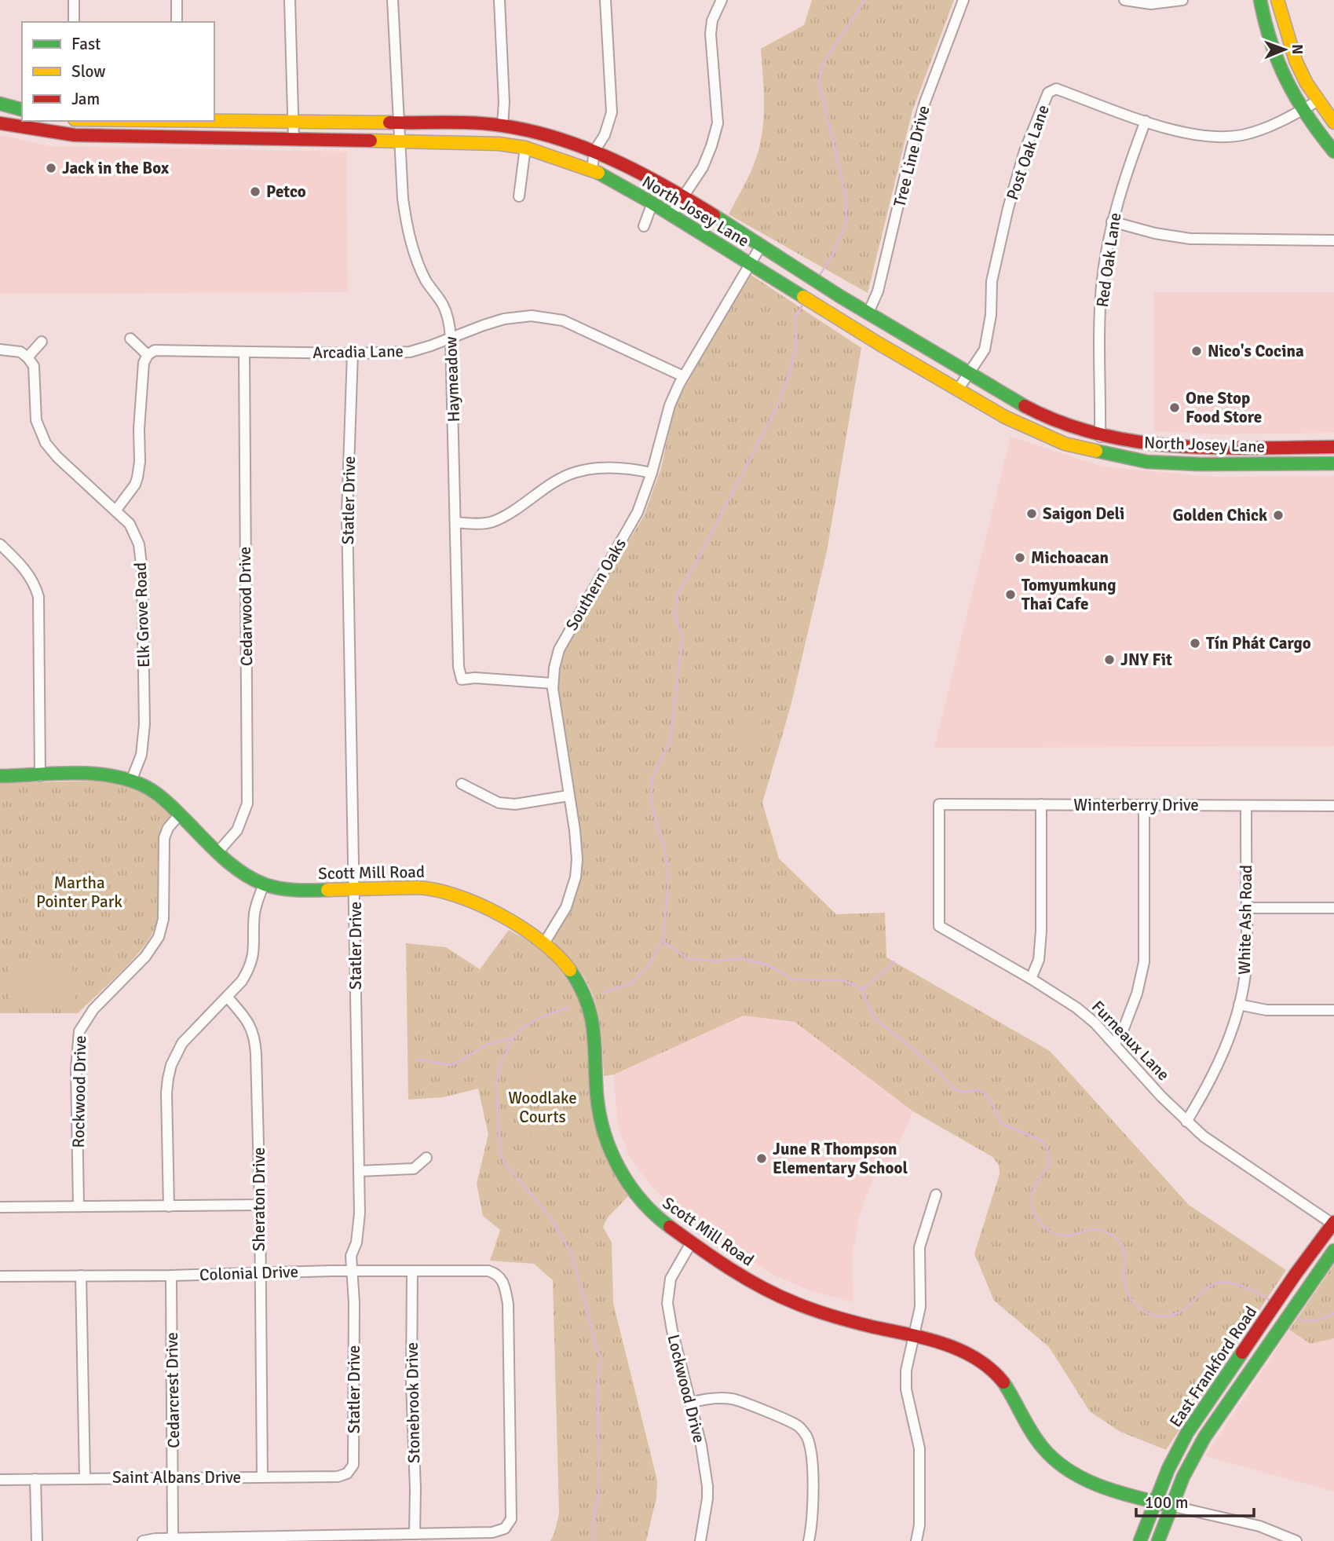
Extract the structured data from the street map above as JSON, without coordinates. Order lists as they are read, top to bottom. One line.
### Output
{"streets":{"main road":["North Josey Lane","Scott Mill Road","East Frankford Road"],"street":["Post Oak Lane","Tree Line Drive","Red Oak Lane","Arcadia Lane","Haymeadow","Statler Drive","Southern Oaks","Cedarwood Drive","Elk Grove Road","Winterberry Drive","White Ash Road","Furneaux Lane","Rockwood Drive","Sheraton Drive","Colonial Drive","Lockwood Drive","Cedarcrest Drive","Stonebrook Drive","Saint Albans Drive"]},"crossings":[["Post Oak Lane","North Josey Lane"],["Post Oak Lane","Red Oak Lane"],["Tree Line Drive","North Josey Lane"],["North Josey Lane","Red Oak Lane"],["North Josey Lane","Haymeadow"],["North Josey Lane","Southern Oaks"],["Arcadia Lane","Haymeadow"],["Arcadia Lane","Statler Drive"],["Arcadia Lane","Southern Oaks"],["Arcadia Lane","Cedarwood Drive"],["Haymeadow","Southern Oaks"],["Statler Drive","Scott Mill Road"],["Statler Drive","Colonial Drive"],["Statler Drive","Saint Albans Drive"],["Southern Oaks","Scott Mill Road"],["Cedarwood Drive","Scott Mill Road"],["Elk Grove Road","Scott Mill Road"],["Winterberry Drive","White Ash Road"],["Winterberry Drive","Furneaux Lane"],["Scott Mill Road","Rockwood Drive"],["Scott Mill Road","East Frankford Road"],["Scott Mill Road","Lockwood Drive"],["White Ash Road","Furneaux Lane"],["Furneaux Lane","East Frankford Road"],["Sheraton Drive","Colonial Drive"],["Sheraton Drive","Saint Albans Drive"],["Colonial Drive","Cedarcrest Drive"],["Colonial Drive","Stonebrook Drive"],["Cedarcrest Drive","Saint Albans Drive"]],"parks":["Martha Pointer Park","Woodlake Courts"],"places":["Jack in the Box","Petco","Nico's Cocina","One Stop Food Store","Saigon Deli","Golden Chick","Michoacan","Tomyumkung Thai Cafe","Tín Phát Cargo","JNY Fit","June R Thompson Elementary School"],"legend":["Fast","Slow","Jam"],"scale_bar":"100 m","north":"right"}
